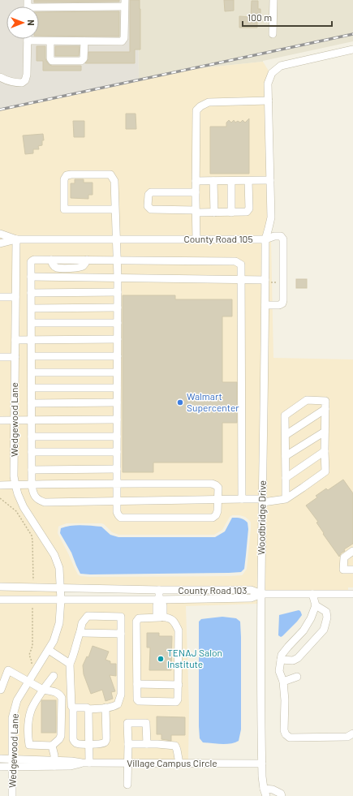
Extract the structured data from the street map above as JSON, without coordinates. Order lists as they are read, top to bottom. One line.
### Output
{"streets":{"street":["County Road 105","Wedgewood Lane","Woodbridge Drive","County Road 103","Village Campus Circle"]},"crossings":[["County Road 105","Wedgewood Lane"],["County Road 105","Woodbridge Drive"],["Wedgewood Lane","County Road 103"],["Wedgewood Lane","Village Campus Circle"],["Woodbridge Drive","County Road 103"],["Woodbridge Drive","Village Campus Circle"]],"places":["Walmart Supercenter","TENAJ Salon Institute"],"scale_bar":"100 m","north":"right"}
